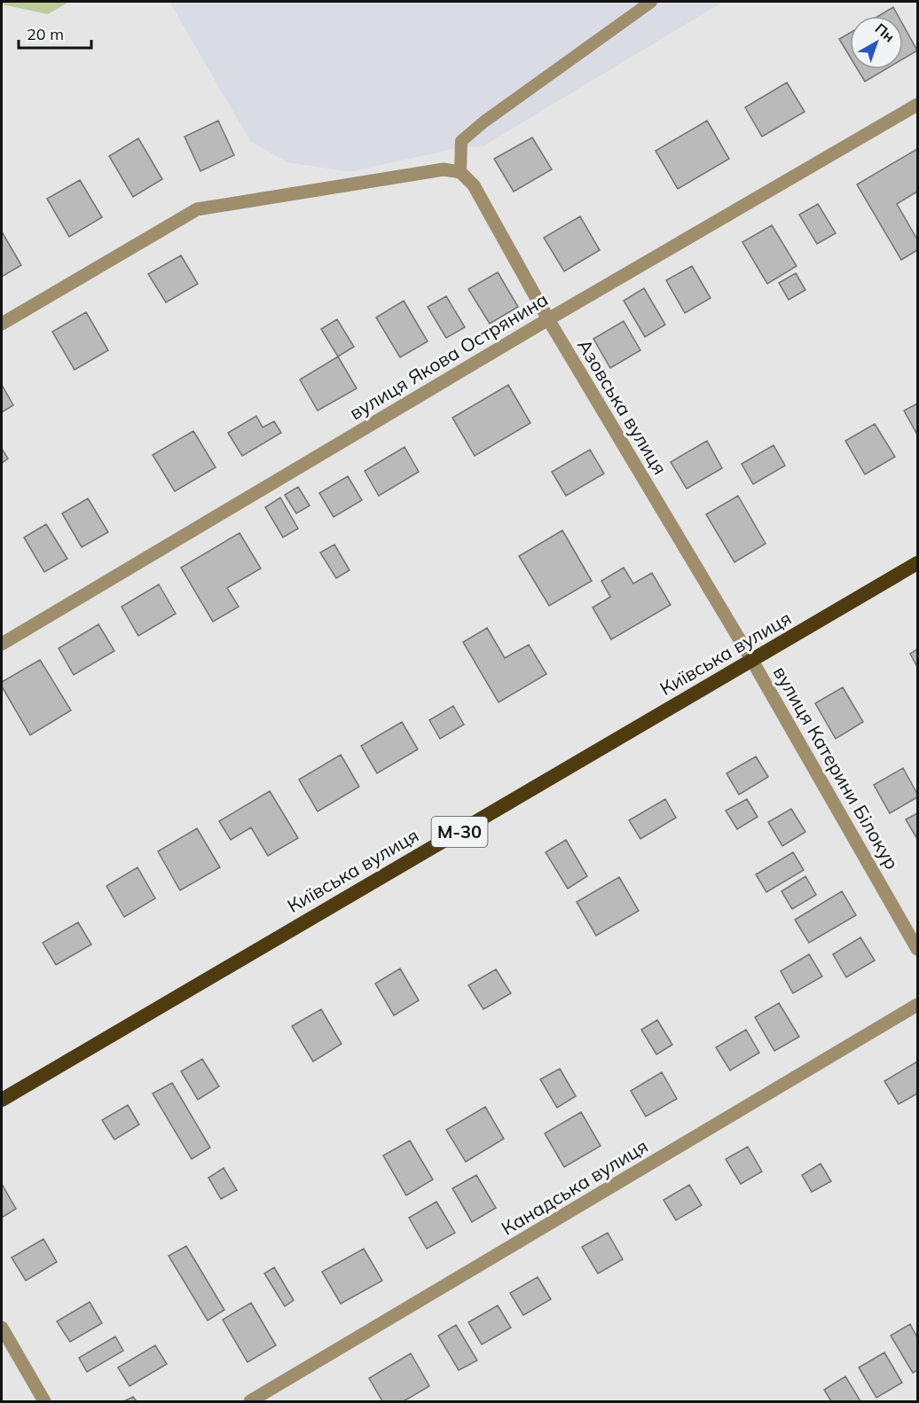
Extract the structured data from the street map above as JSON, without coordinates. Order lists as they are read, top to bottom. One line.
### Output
{"streets":{"highway":["Київська вулиця","М-30"],"street":["вулиця Якова Острянина","Азовська вулиця","вулиця Катерини Білокур","Канадська вулиця"]},"crossings":[["вулиця Якова Острянина","Азовська вулиця"],["Азовська вулиця","Київська вулиця"],["Азовська вулиця","вулиця Катерини Білокур"],["Київська вулиця","вулиця Катерини Білокур"]],"scale_bar":"20 m","north":"top right"}
